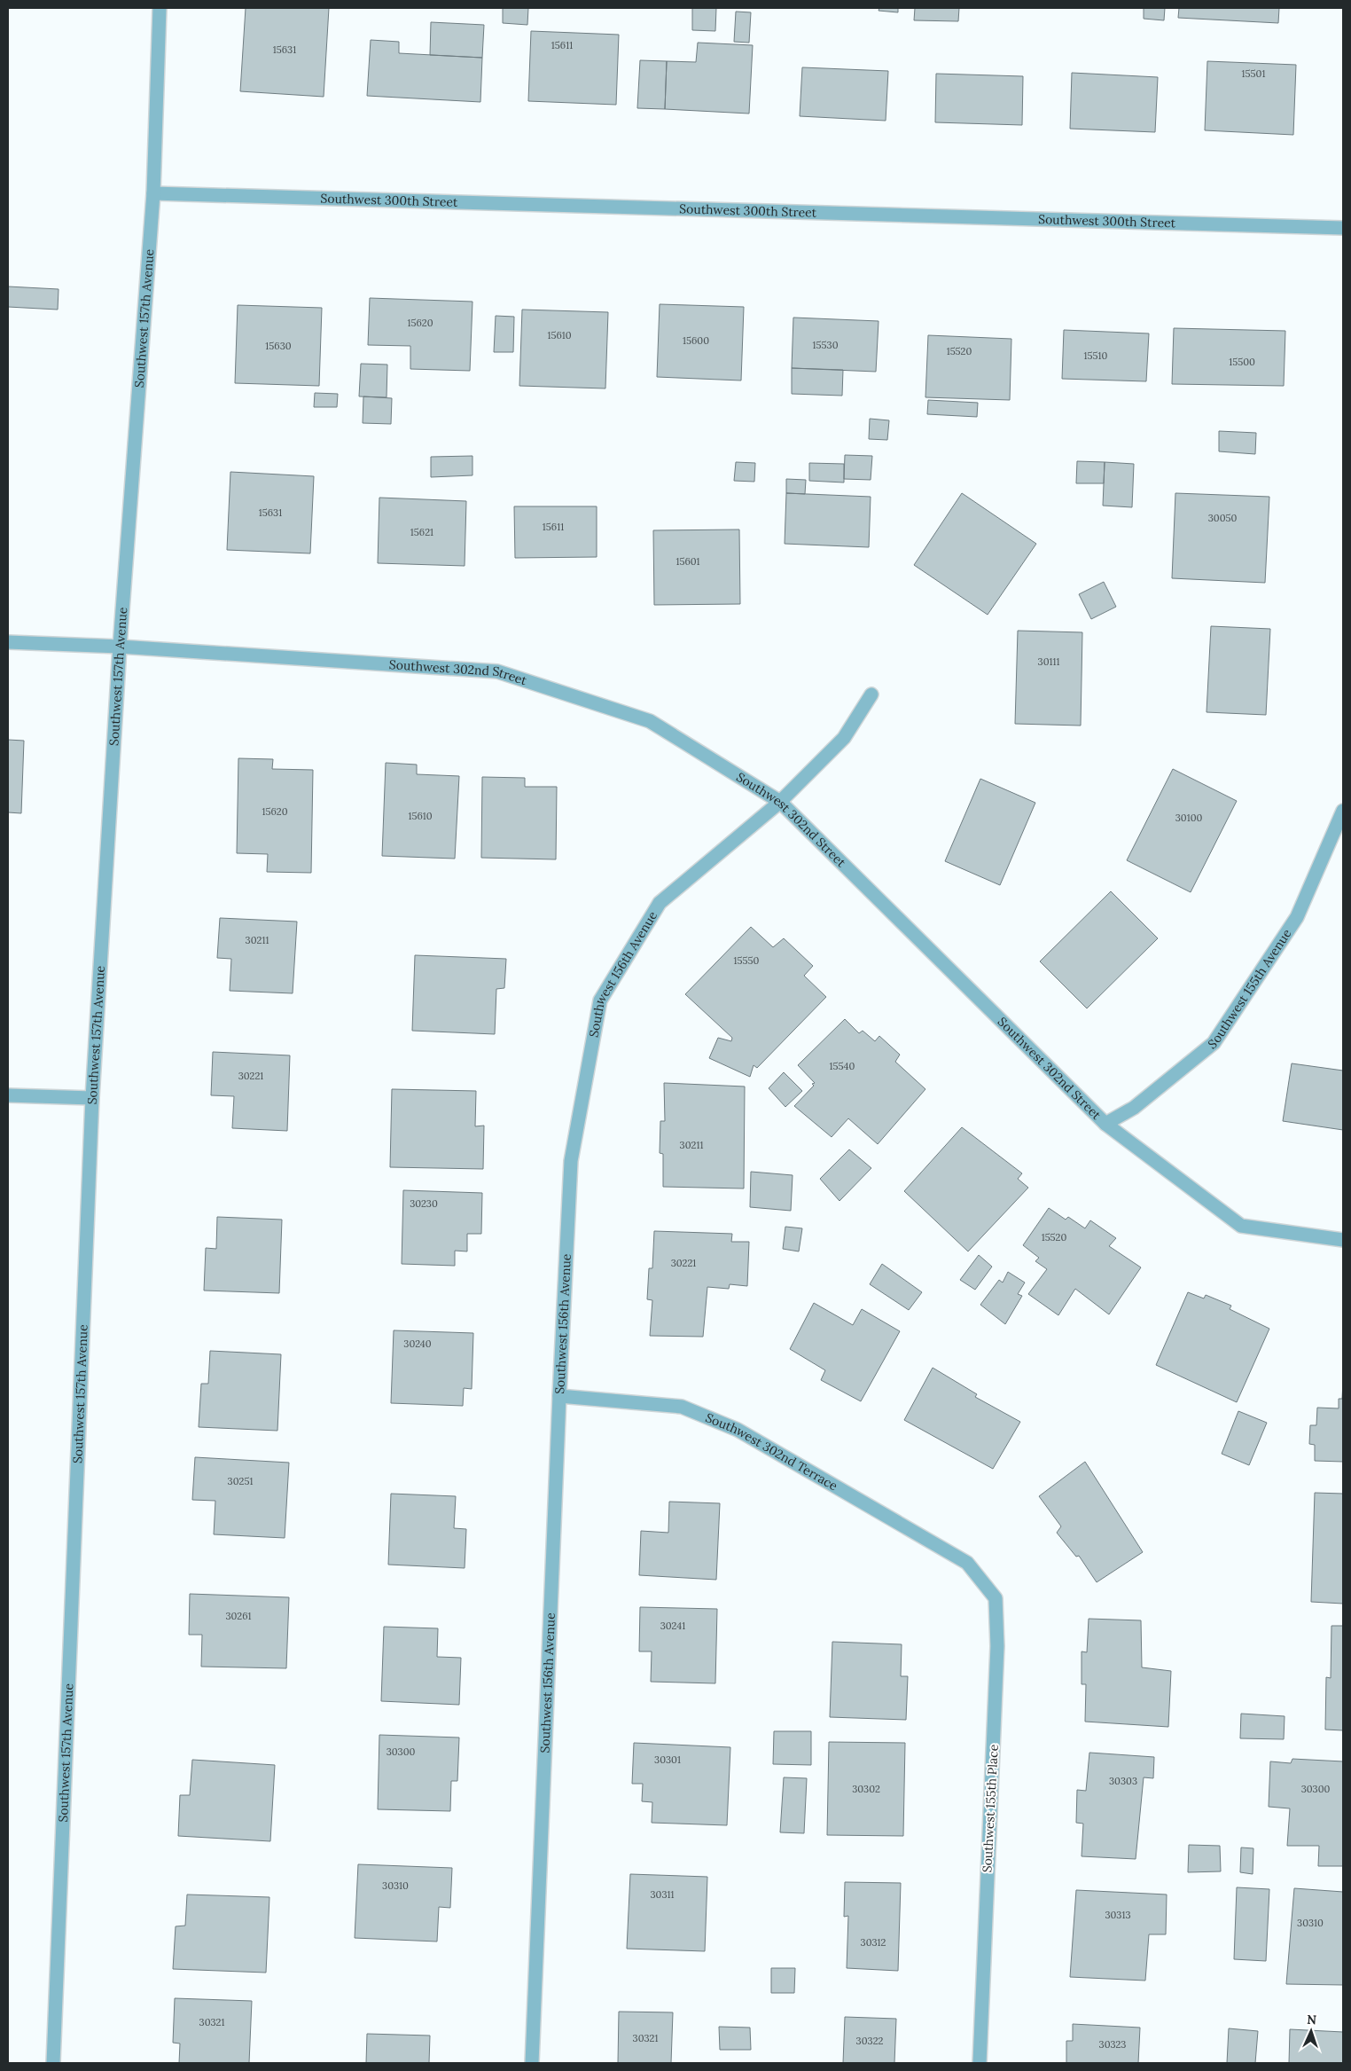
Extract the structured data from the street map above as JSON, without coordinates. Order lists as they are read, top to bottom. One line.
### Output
{"streets":{"street":["Southwest 300th Street","Southwest 157th Avenue","Southwest 302nd Street","Southwest 156th Avenue","Southwest 155th Avenue","Southwest 302nd Terrace","Southwest 155th Place"]},"crossings":[["Southwest 300th Street","Southwest 157th Avenue"],["Southwest 157th Avenue","Southwest 302nd Street"],["Southwest 302nd Street","Southwest 156th Avenue"],["Southwest 302nd Street","Southwest 155th Avenue"],["Southwest 156th Avenue","Southwest 302nd Terrace"],["Southwest 302nd Terrace","Southwest 155th Place"]],"house_numbers":["15611","15631","15501","15620","15610","15600","15530","15630","15520","15510","15500","15631","30050","15611","15621","15601","30111","15620","15610","30100","30211","15550","15540","30221","30211","30230","15520","30221","30240","30251","30261","30241","30300","30301","30303","30302","30300","30310","30311","30313","30310","30312","30321","30321","30322","30323"],"north":"top"}
